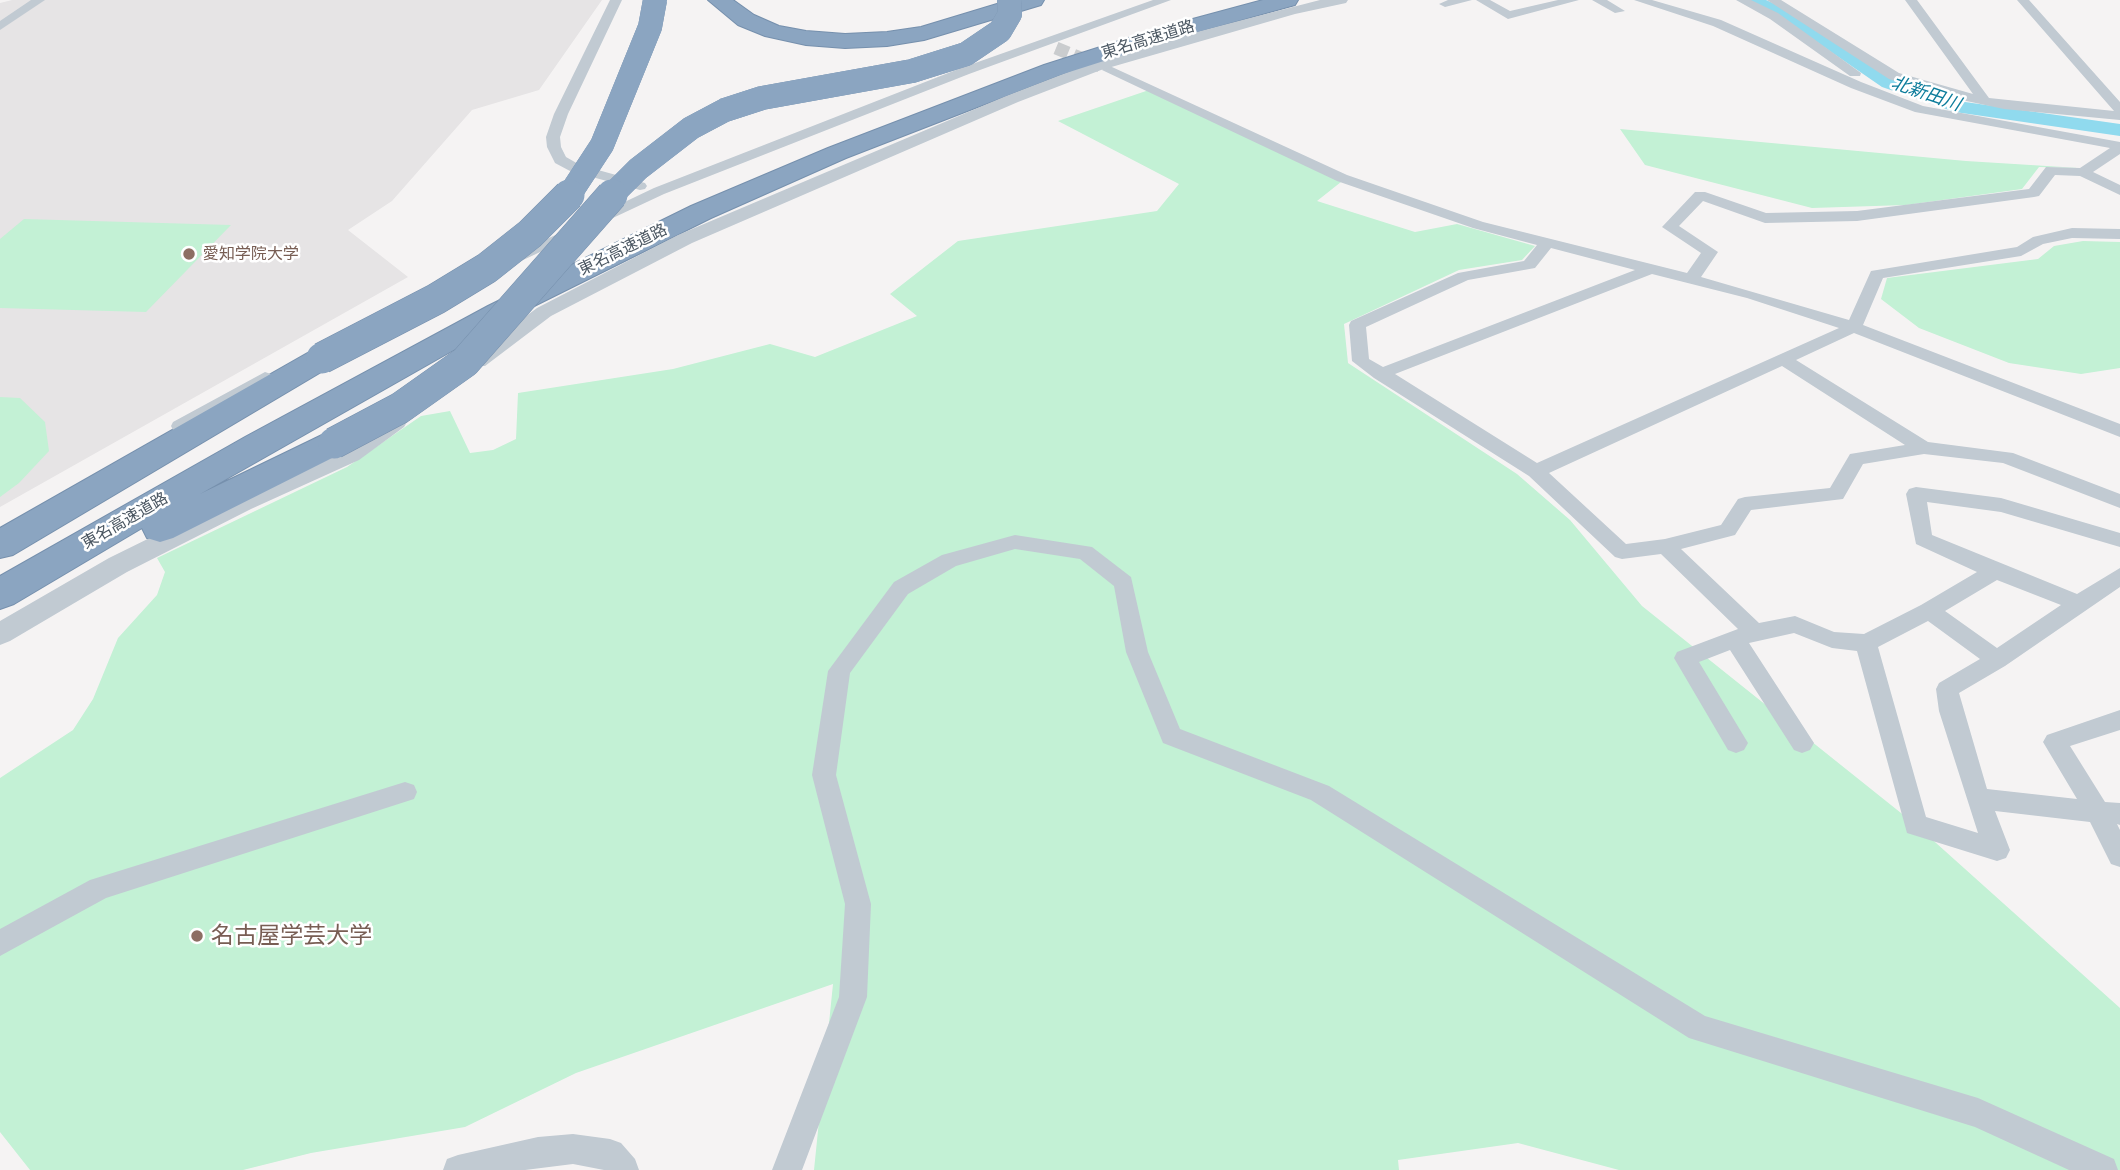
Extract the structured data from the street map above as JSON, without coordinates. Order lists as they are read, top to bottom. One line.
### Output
{"streets":{"highway":["東名高速道路"]},"water":["北新田川"],"places":["愛知学院大学","名古屋学芸大学"]}
